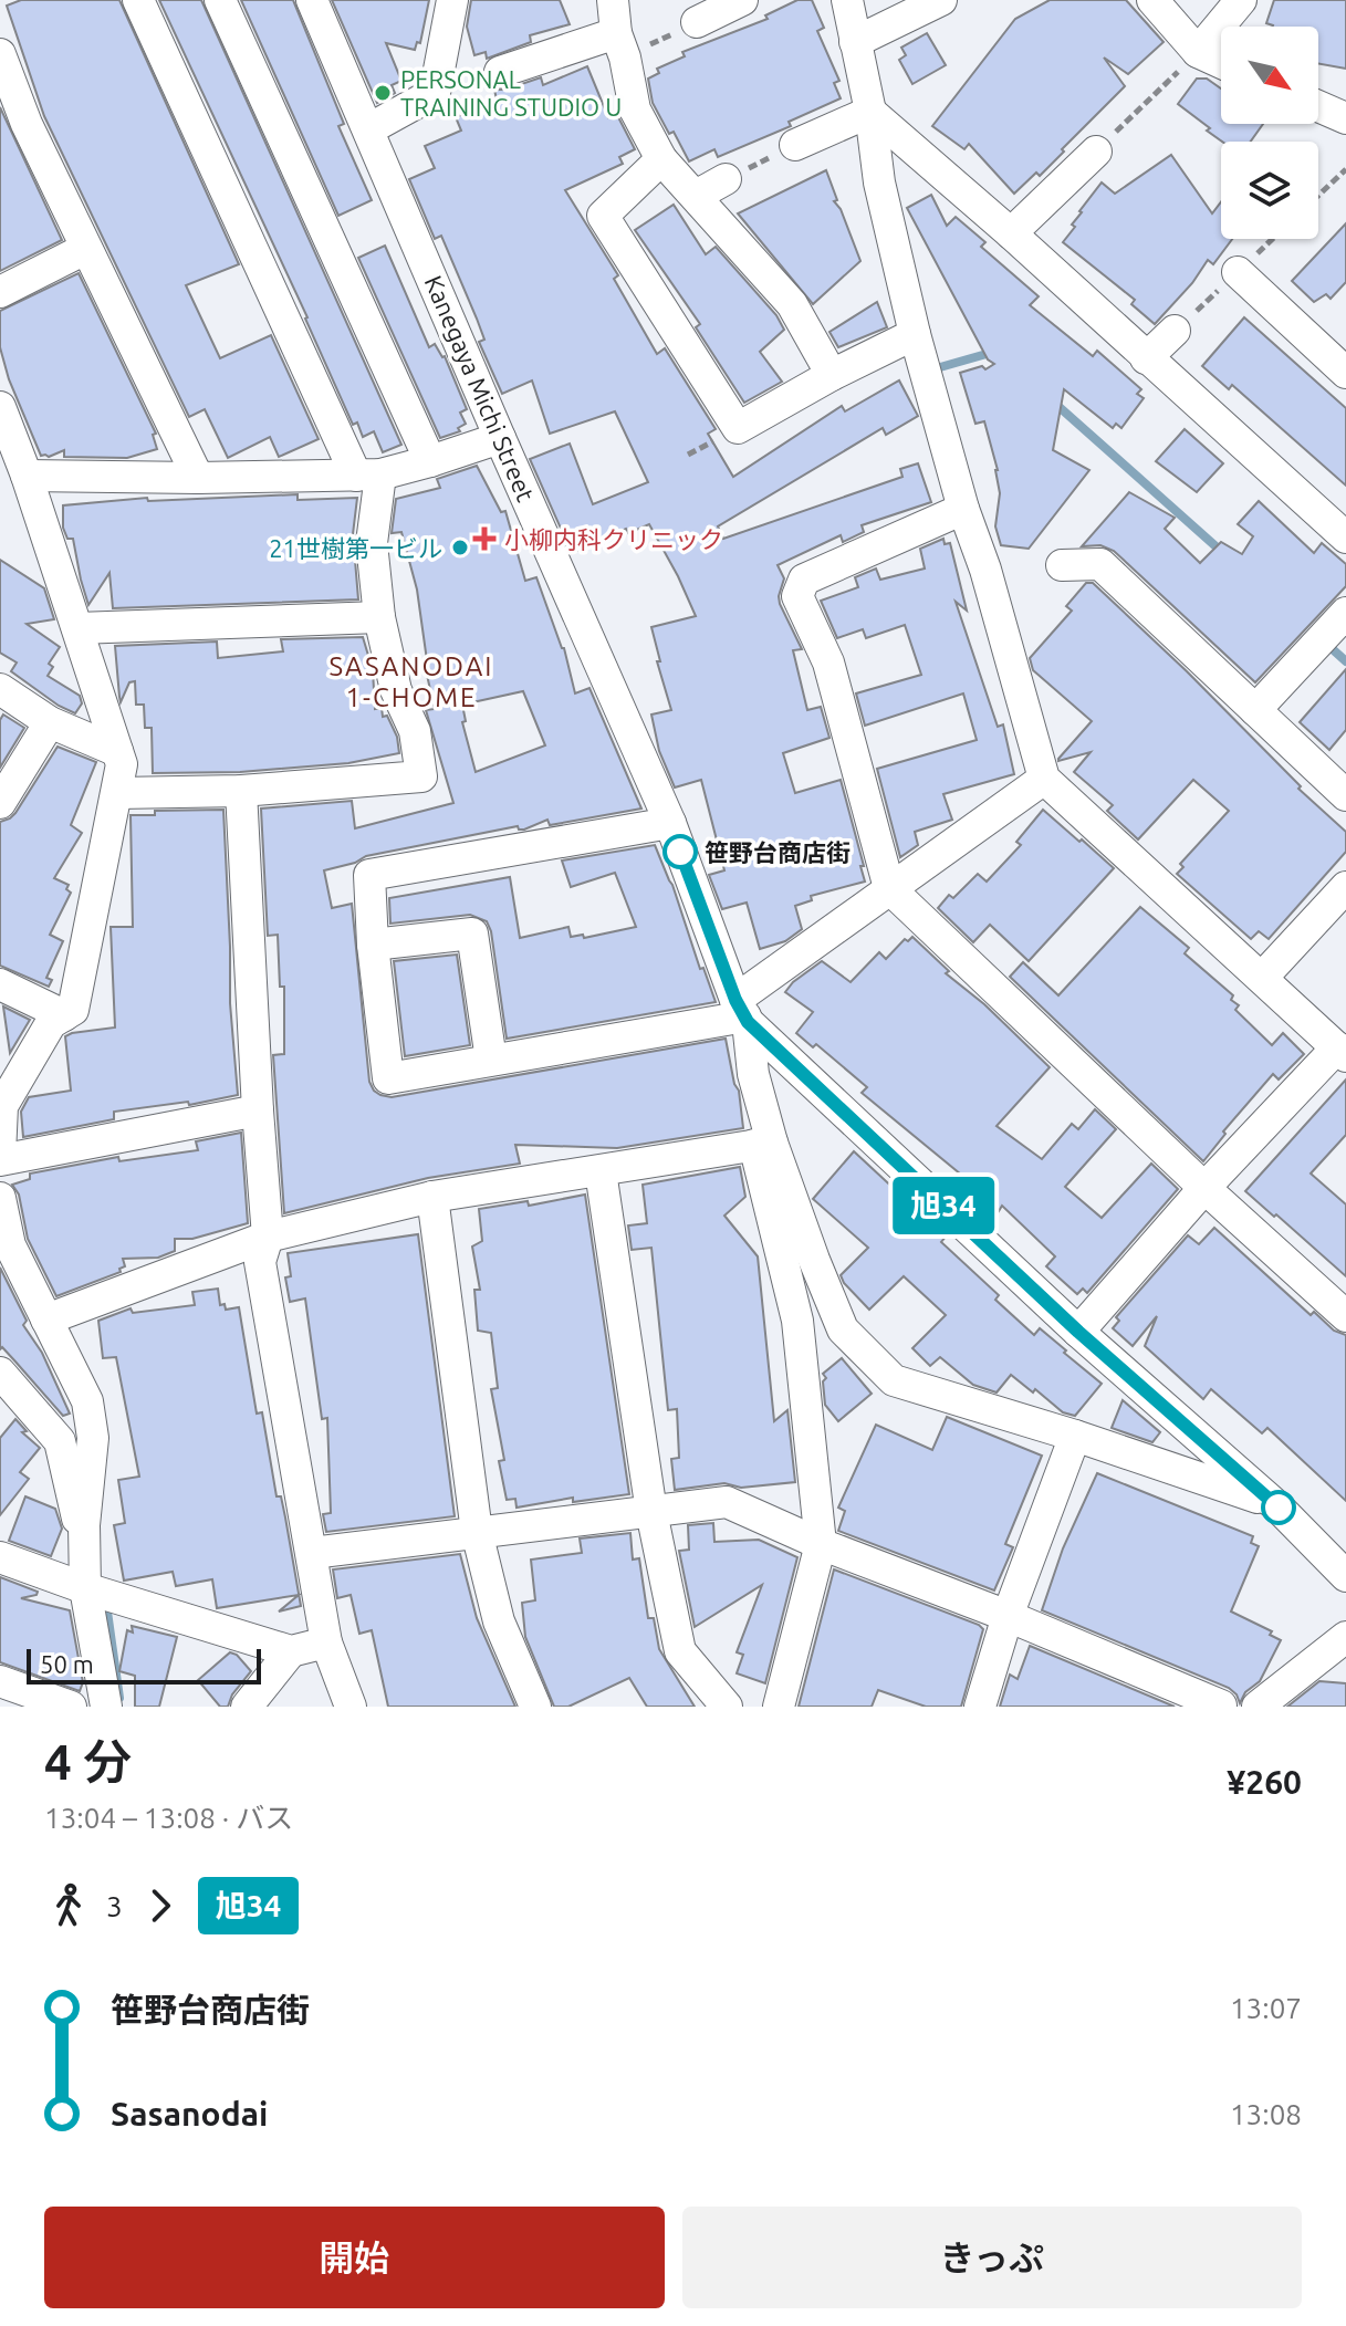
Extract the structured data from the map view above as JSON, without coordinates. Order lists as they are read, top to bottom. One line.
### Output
{"streets":{"street":["Kanegaya Michi Street"]},"districts":["SASANODAI 1-CHOME"],"places":{"other":["PERSONAL TRAINING STUDIO U","21世樹第一ビル","笹野台商店街"],"health":["小柳内科クリニック"]},"lines":["bus line 旭34"],"scale_bar":"50 m","north":"bottom right","page":{"on_map":"旭34","scale":"50 m","heading":["4 分","13:04 – 13:08 · バス","¥260"],"legs":["3","旭34"],"list":[{"name":"笹野台商店街","value":"13:07"},{"name":"Sasanodai","value":"13:08"}],"buttons":["開始","きっぷ"]}}
